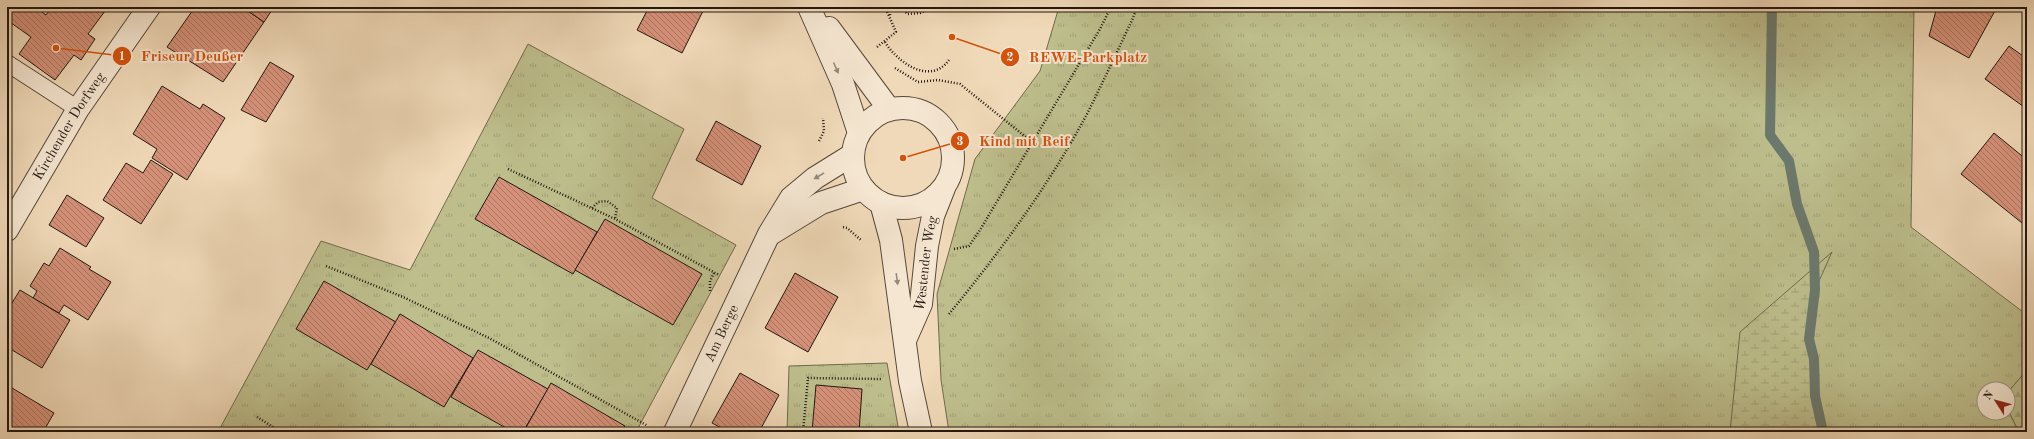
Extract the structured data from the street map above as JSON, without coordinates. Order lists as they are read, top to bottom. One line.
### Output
{"streets":{"street":["Kirchender Dorfweg","Westender Weg","Am Berge"]},"crossings":[["Westender Weg","Am Berge"]],"places":["REWE-Parkplatz","Friseur Deußer","Kind mit Reif"],"north":"top left"}
